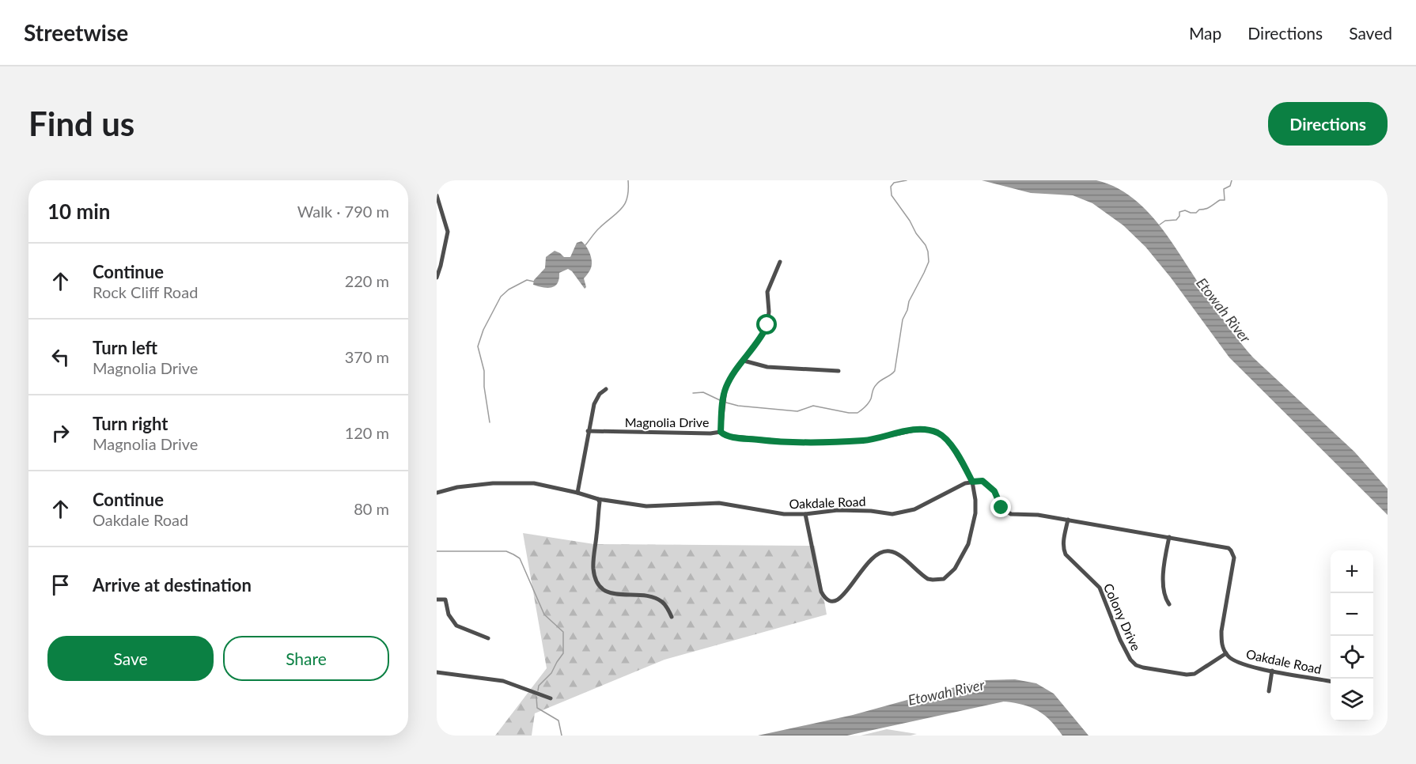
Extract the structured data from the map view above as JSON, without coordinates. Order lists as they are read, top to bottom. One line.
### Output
{"streets":{"street":["Magnolia Drive","Oakdale Road","Colony Drive"]},"crossings":[["Magnolia Drive","Oakdale Road"],["Oakdale Road","Colony Drive"]],"water":["Etowah River"],"page":{"header":"Streetwise","nav":["Map","Directions","Saved"],"buttons":["Directions",["Save","Share"]],"title":"Find us","heading":["10 min","Walk · 790 m"],"list":[["Continue","Rock Cliff Road","220 m"],["Turn left","Magnolia Drive","370 m"],["Turn right","Magnolia Drive","120 m"],["Continue","Oakdale Road","80 m"],"Arrive at destination"],"map_buttons":["+","−"]}}
